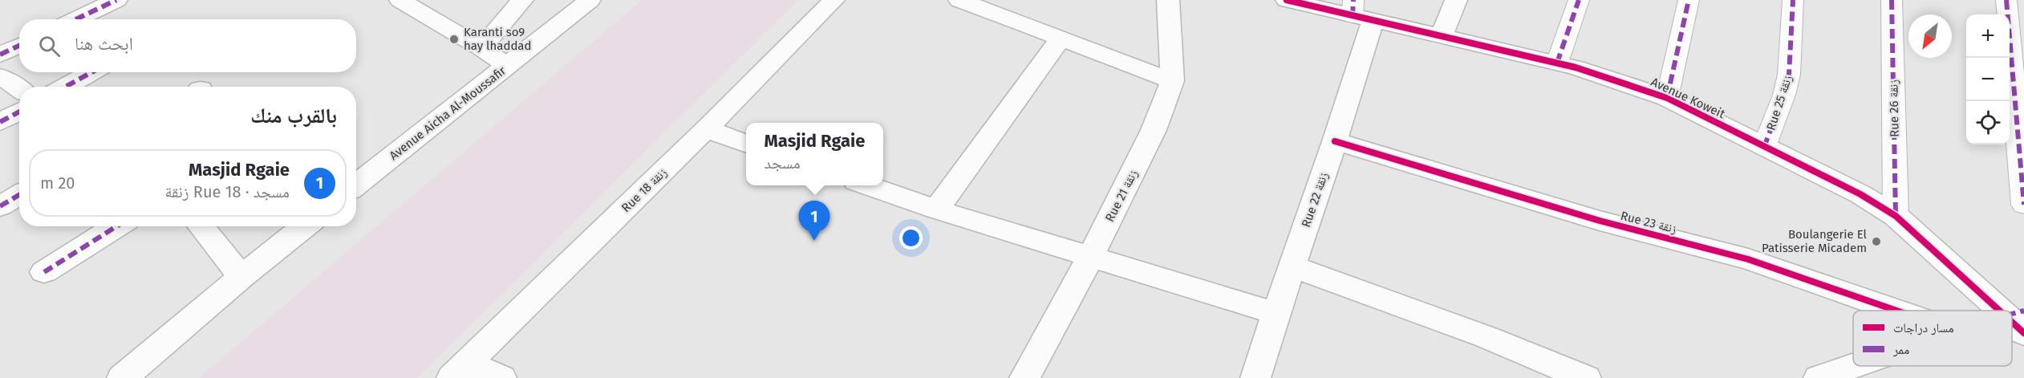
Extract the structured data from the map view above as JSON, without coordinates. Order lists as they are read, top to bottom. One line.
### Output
{"streets":{"street":["Avenue Koweit","Rue 25 زنقة","Rue 26 زنقة","Avenue Aicha Al-Moussafir","Rue 18 زنقة","Rue 21 زنقة","Rue 22 زنقة","Rue 23 زنقة"]},"crossings":[["Avenue Koweit","Rue 25 زنقة"],["Avenue Koweit","Rue 26 زنقة"],["Avenue Koweit","Rue 22 زنقة"],["Rue 22 زنقة","Rue 23 زنقة"]],"places":["Karanti so9 hay lhaddad","Boulangerie El Patisserie Micadem"],"legend":["مسار دراجات","ممر"],"north":"bottom left","page":{"map_buttons":["+","−"],"search":"ابحث هنا","heading":"بالقرب منك","popup":["Masjid Rgaie","مسجد"],"list":[{"mark":"1","name":"Masjid Rgaie","note":"مسجد · Rue 18 زنقة","value":"20 m"}],"pins":"1"}}
